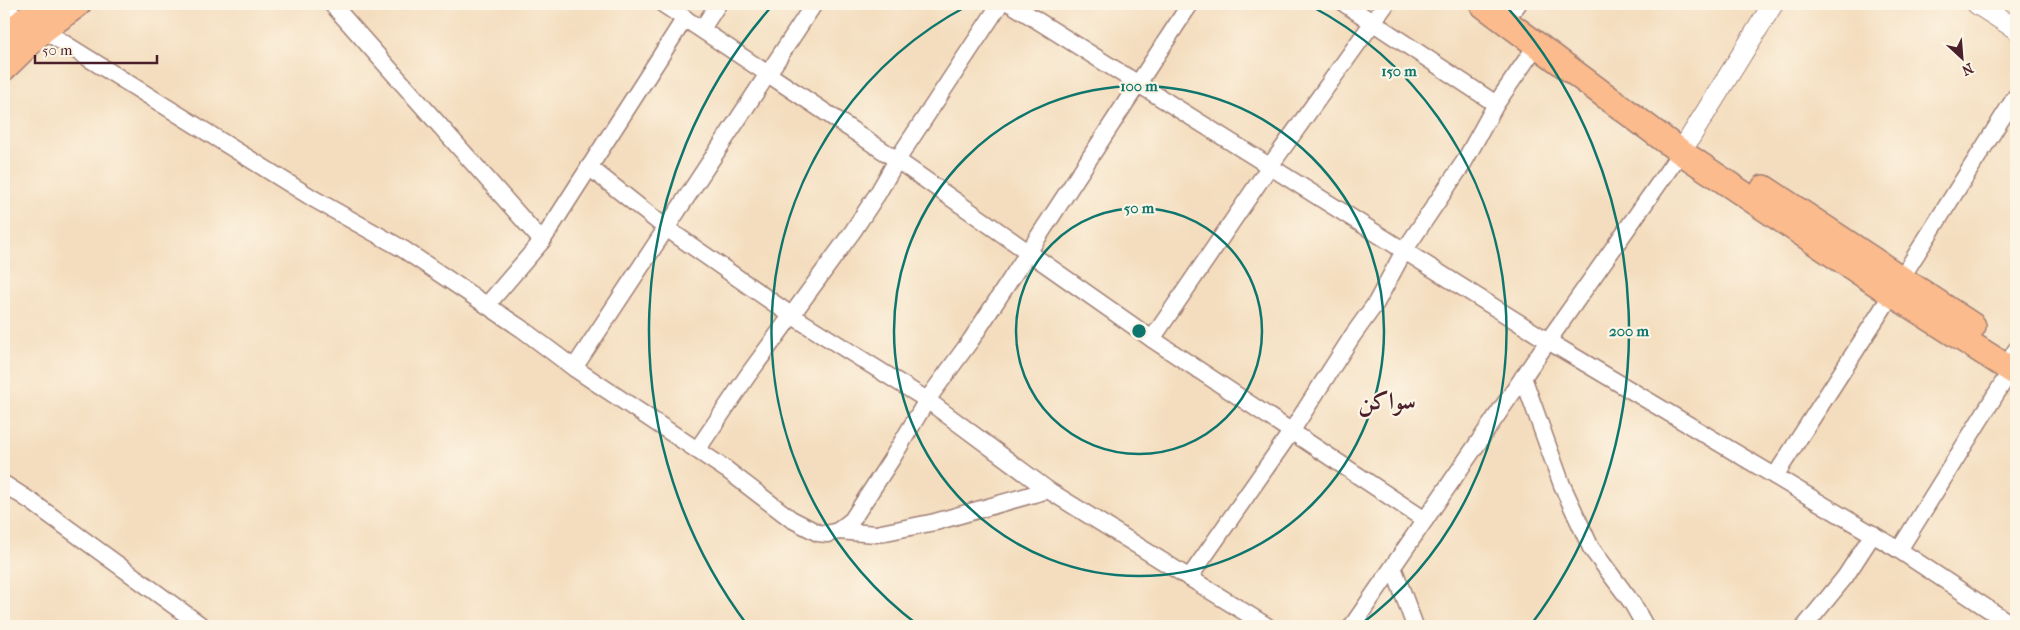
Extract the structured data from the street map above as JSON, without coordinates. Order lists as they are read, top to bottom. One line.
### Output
{"districts":["سواكن"],"scale_bar":"50 m","north":"bottom right","rings":["150 m","100 m","50 m","200 m"]}
